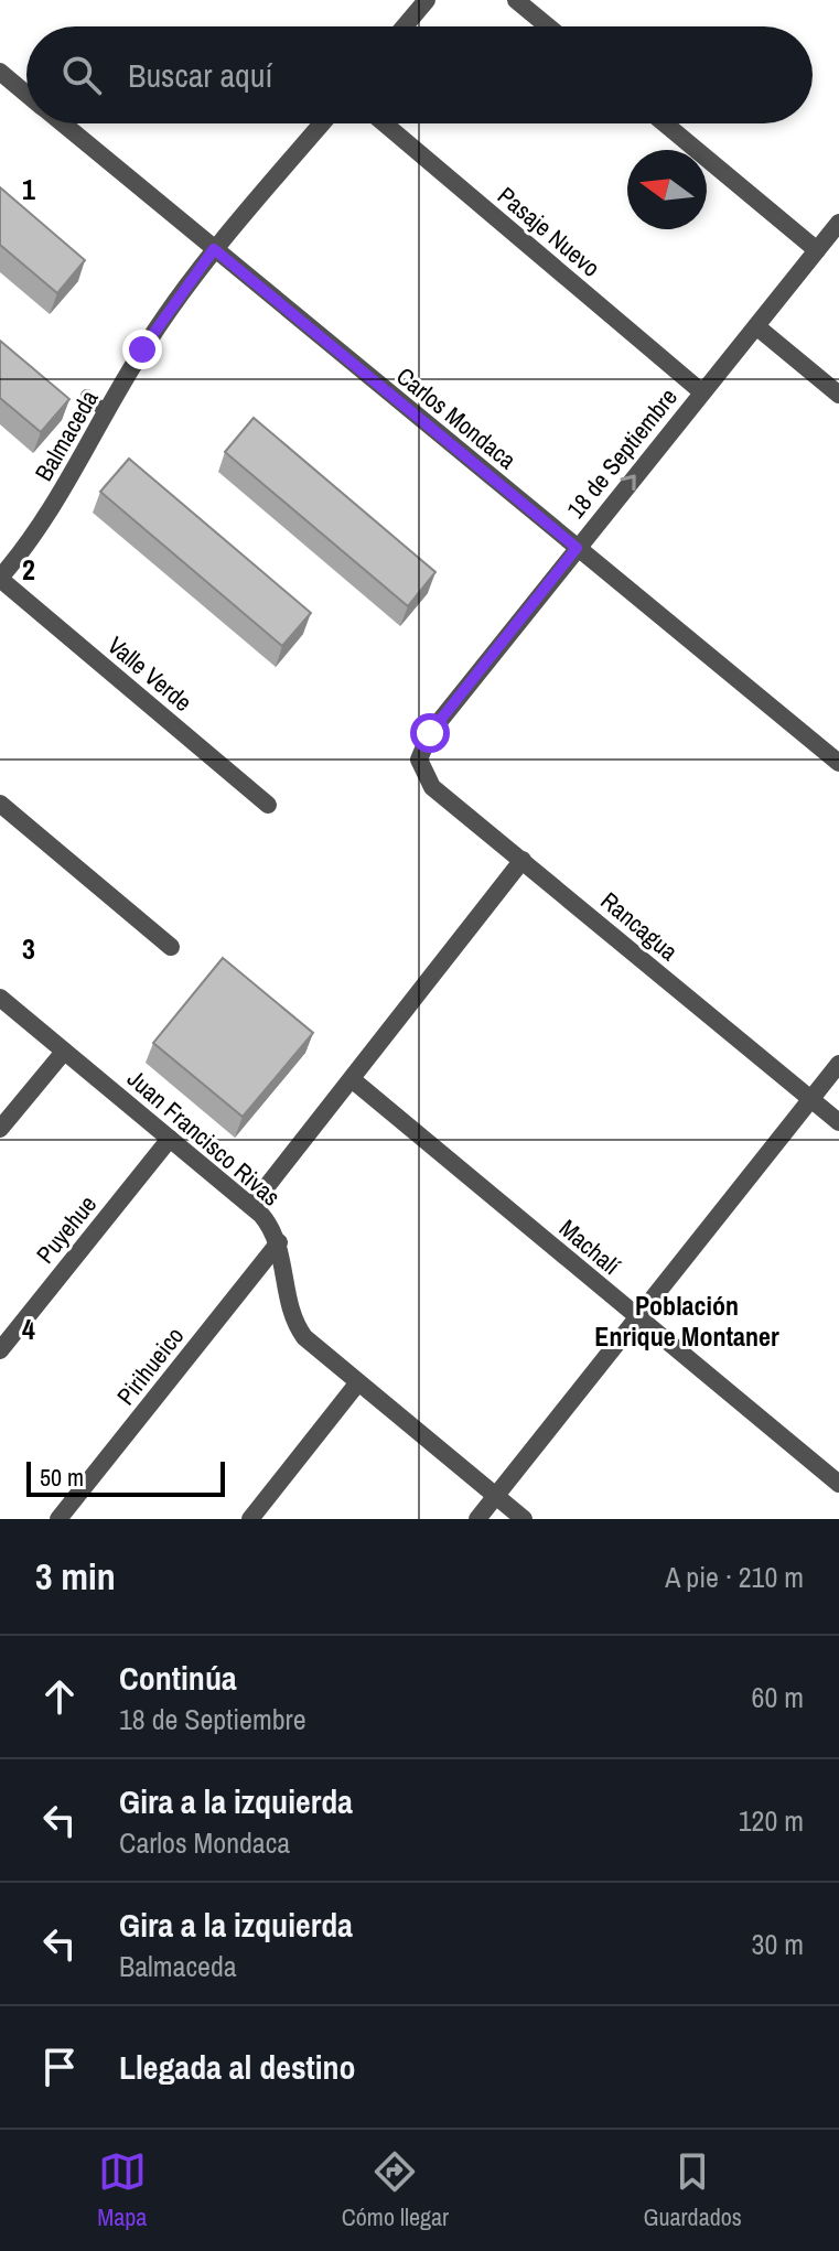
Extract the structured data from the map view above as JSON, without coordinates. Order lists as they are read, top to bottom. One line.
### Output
{"streets":{"street":["Pasaje Nuevo","Carlos Mondaca","Balmaceda","18 de Septiembre","Valle Verde","Rancagua","Juan Francisco Rivas","Puyehue","Machalí","Pirihueico"]},"crossings":[["Pasaje Nuevo","18 de Septiembre"],["Carlos Mondaca","Balmaceda"],["Carlos Mondaca","18 de Septiembre"],["Balmaceda","Valle Verde"],["18 de Septiembre","Rancagua"],["Juan Francisco Rivas","Puyehue"],["Juan Francisco Rivas","Pirihueico"]],"districts":["Población Enrique Montaner"],"scale_bar":"50 m","north":"left","page":{"search":"Buscar aquí","scale":"50 m","heading":["3 min","A pie · 210 m"],"list":[["Continúa","18 de Septiembre","60 m"],["Gira a la izquierda","Carlos Mondaca","120 m"],["Gira a la izquierda","Balmaceda","30 m"],"Llegada al destino"],"nav":["Mapa","Cómo llegar","Guardados"]},"grid":{"rows":["1","2","3","4"]}}
